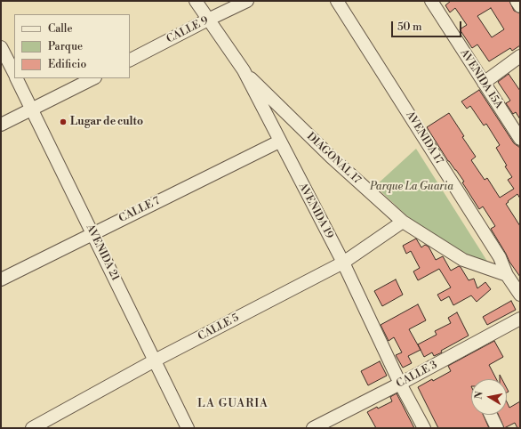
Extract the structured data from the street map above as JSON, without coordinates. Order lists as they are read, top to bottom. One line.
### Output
{"streets":{"street":["CALLE 9","AVENIDA 15A","AVENIDA 17","DIAGONAL 17","CALLE 7","AVENIDA 19","AVENIDA 21","CALLE 5","CALLE 3"]},"crossings":[["CALLE 9","AVENIDA 19"],["AVENIDA 17","DIAGONAL 17"],["DIAGONAL 17","AVENIDA 19"],["DIAGONAL 17","CALLE 5"],["CALLE 7","AVENIDA 19"],["CALLE 7","AVENIDA 21"],["AVENIDA 19","CALLE 5"],["AVENIDA 19","CALLE 3"],["AVENIDA 21","CALLE 5"]],"districts":["LA GUARIA"],"parks":["Parque La Guaria"],"places":["Lugar de culto"],"legend":["Calle","Parque","Edificio"],"scale_bar":"50 m","north":"left"}
